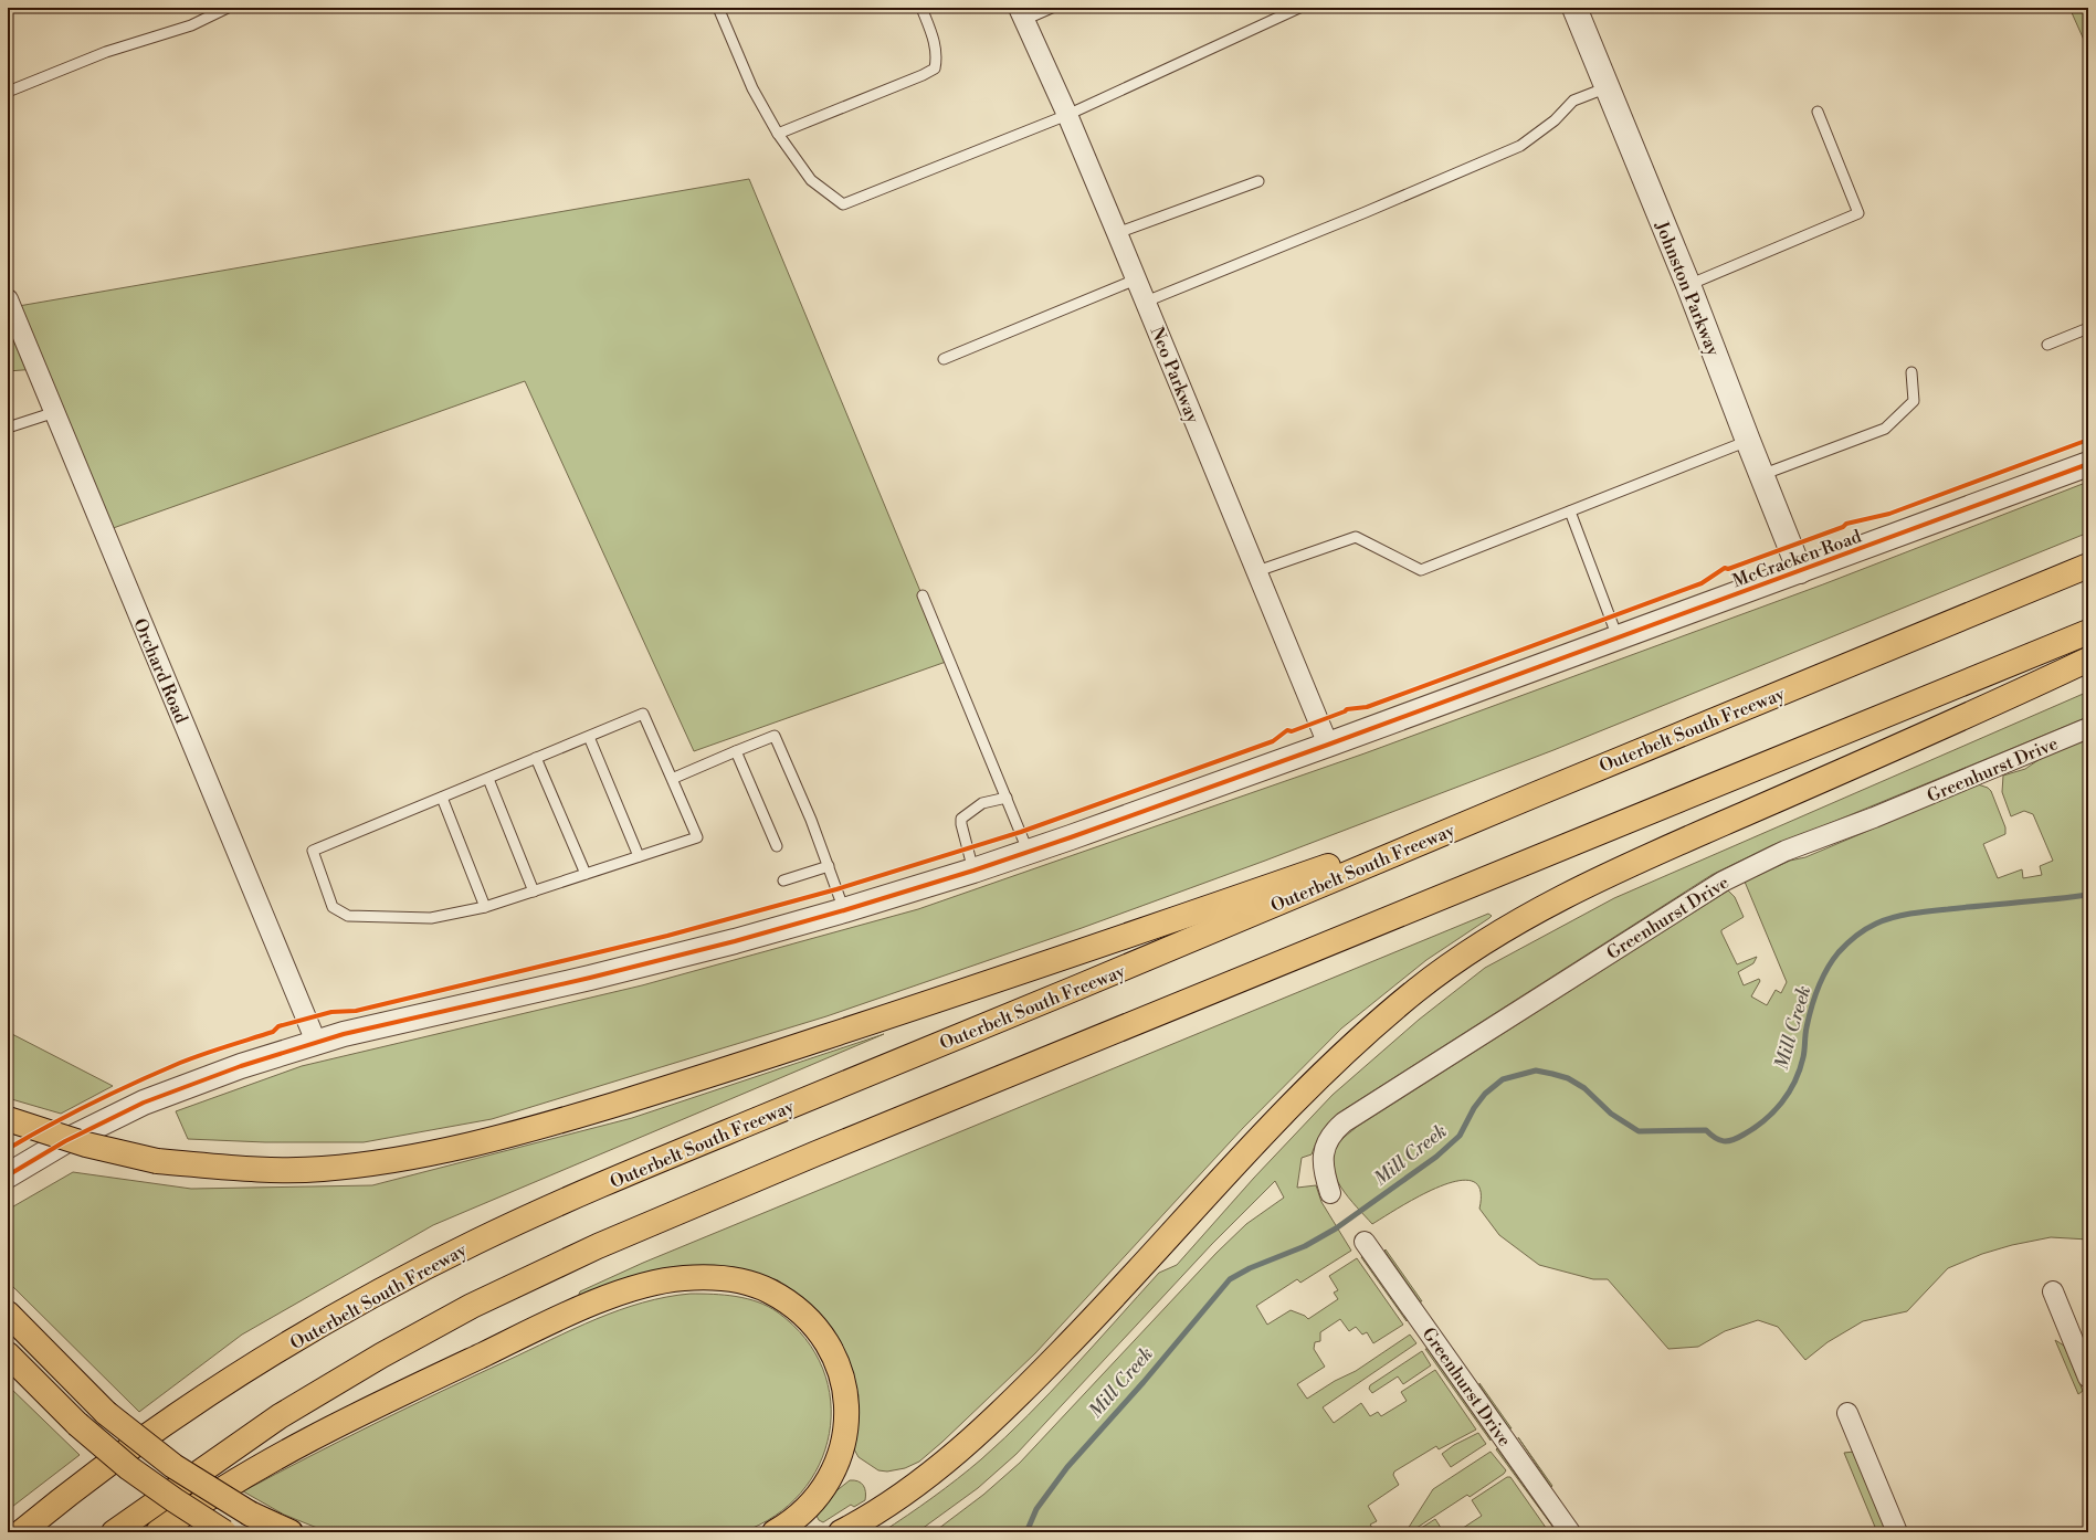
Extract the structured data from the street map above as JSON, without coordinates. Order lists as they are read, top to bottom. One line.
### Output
{"streets":{"highway":["Outerbelt South Freeway"],"street":["Johnston Parkway","Neo Parkway","McCracken Road","Orchard Road","Greenhurst Drive"]},"crossings":[["Johnston Parkway","McCracken Road"],["Neo Parkway","McCracken Road"],["McCracken Road","Orchard Road"]],"water":["Mill Creek"]}
